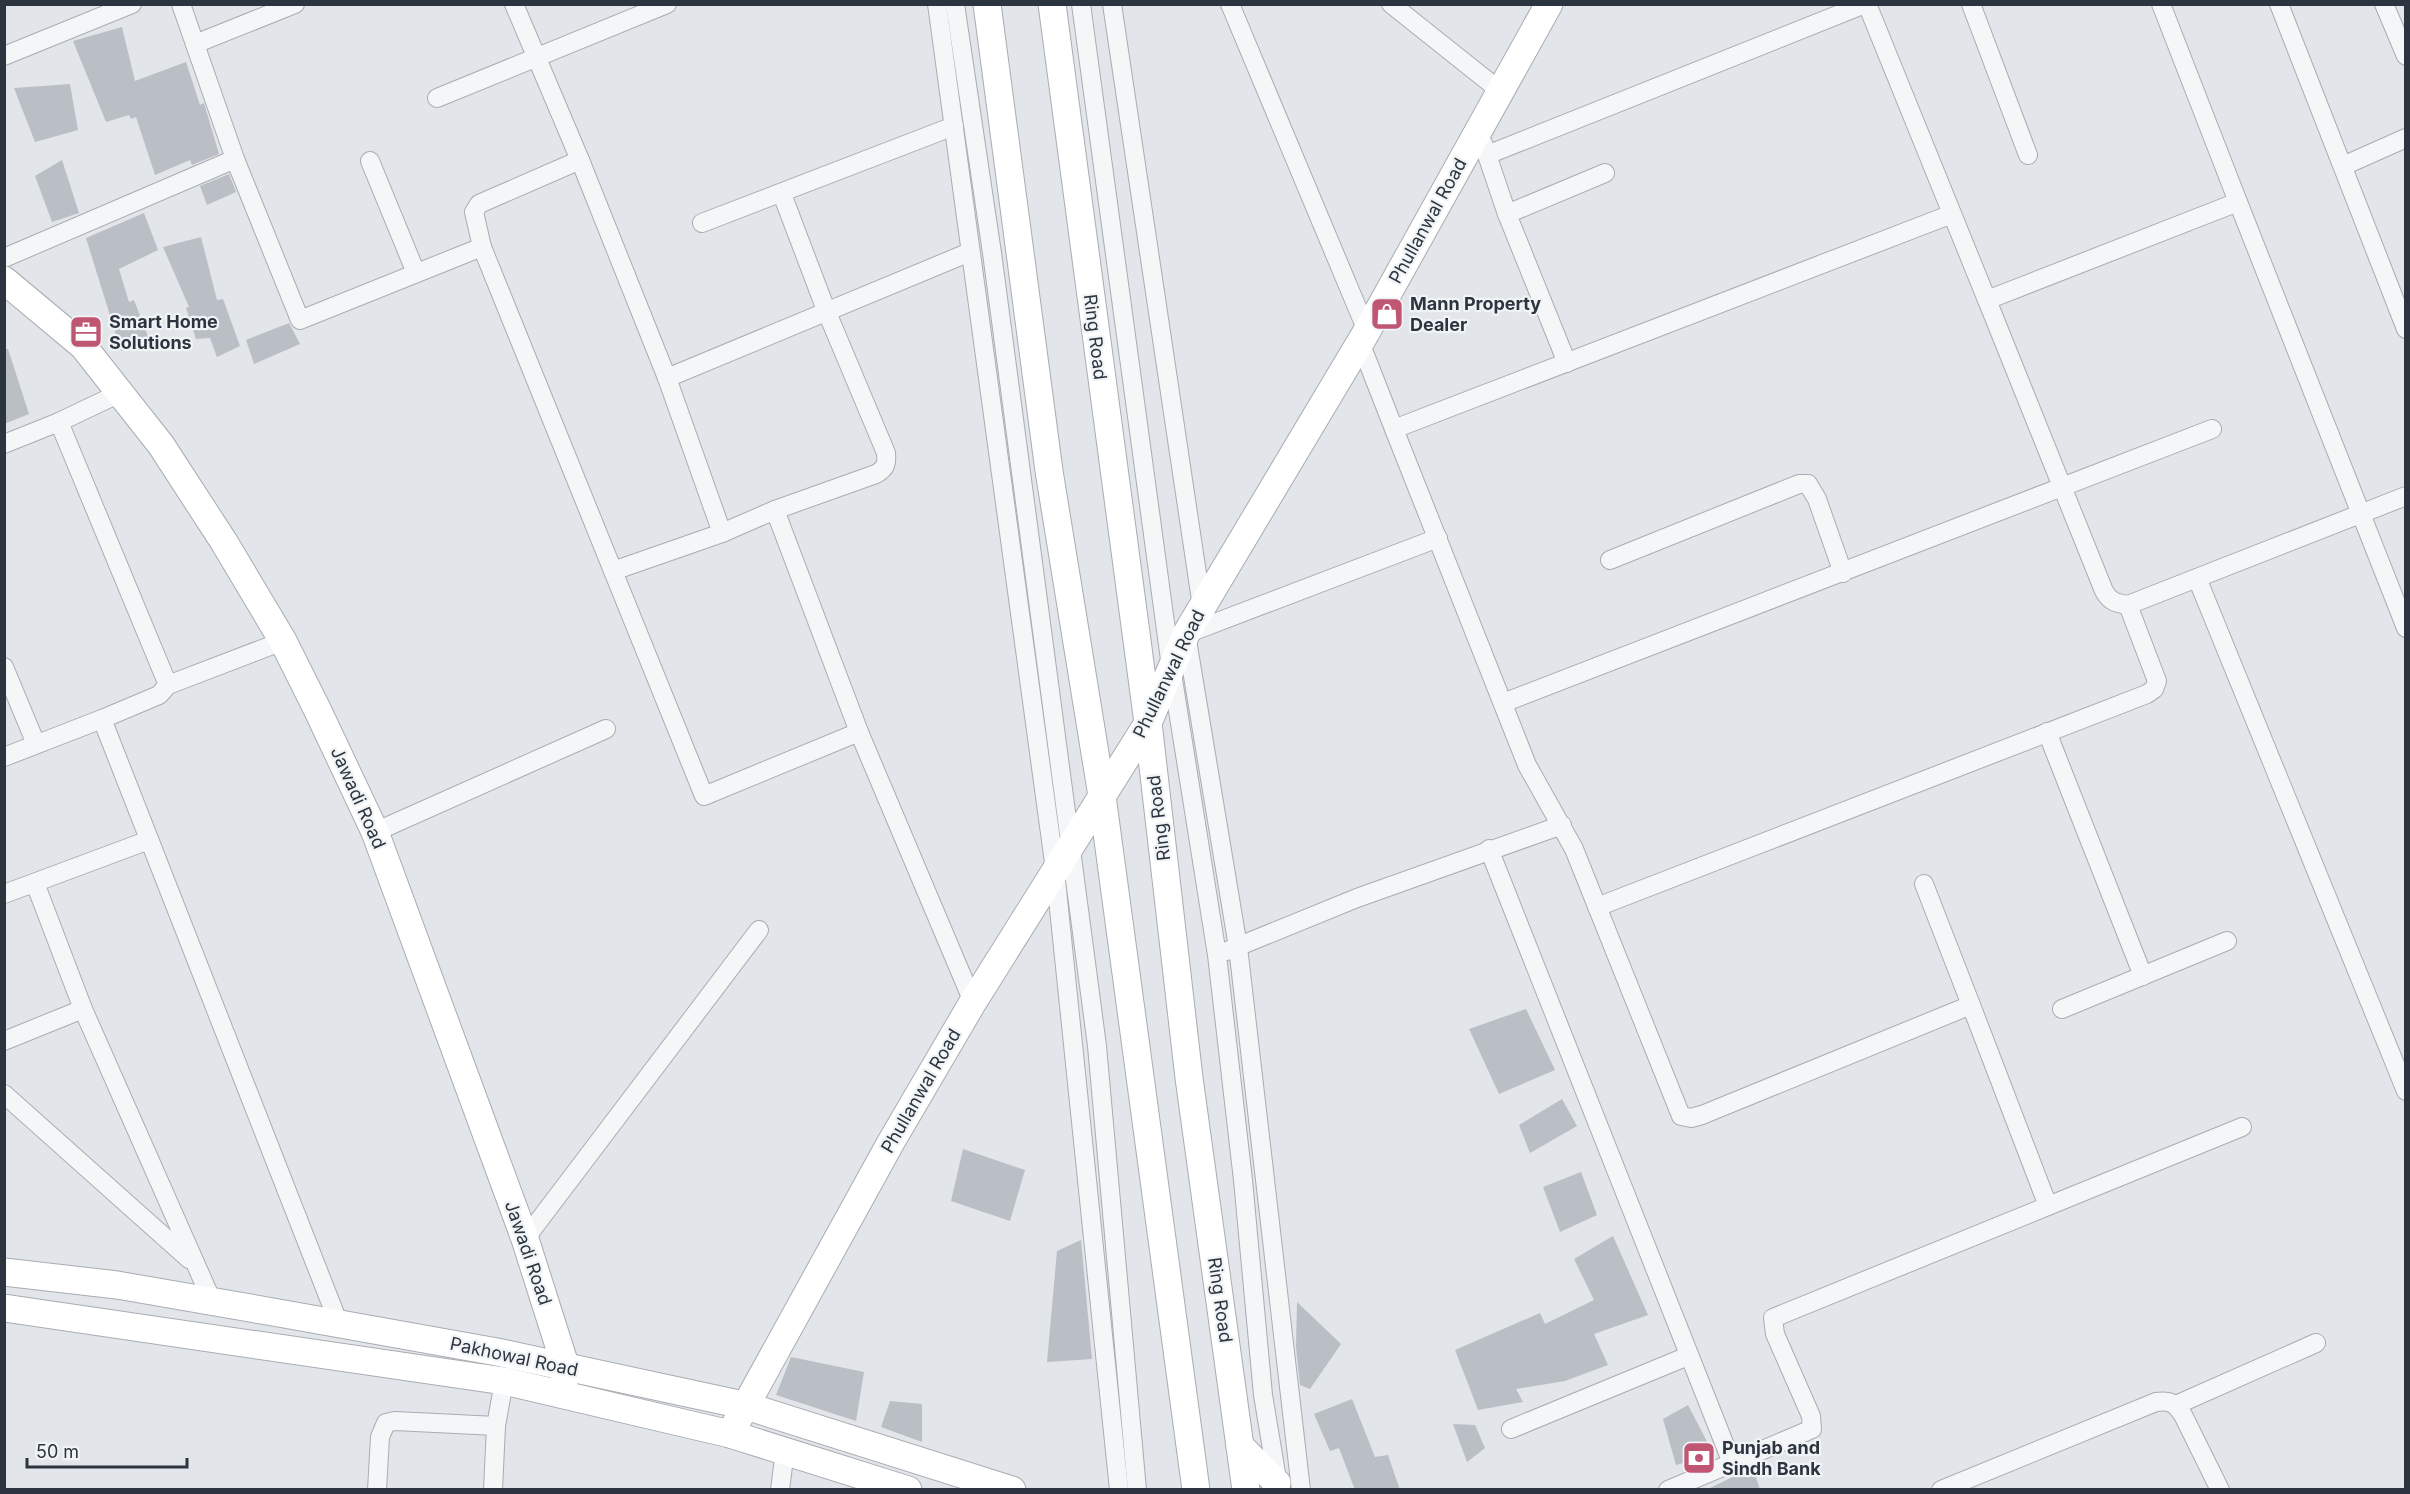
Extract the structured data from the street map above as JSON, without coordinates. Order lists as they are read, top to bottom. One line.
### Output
{"streets":{"street":["Phullanwal Road","Ring Road","Jawadi Road","Pakhowal Road"]},"crossings":[["Phullanwal Road","Ring Road"],["Phullanwal Road","Pakhowal Road"],["Jawadi Road","Pakhowal Road"]],"places":{"shop":["Mann Property Dealer"],"office":["Smart Home Solutions"],"bank":["Punjab and Sindh Bank"]},"scale_bar":"50 m"}
